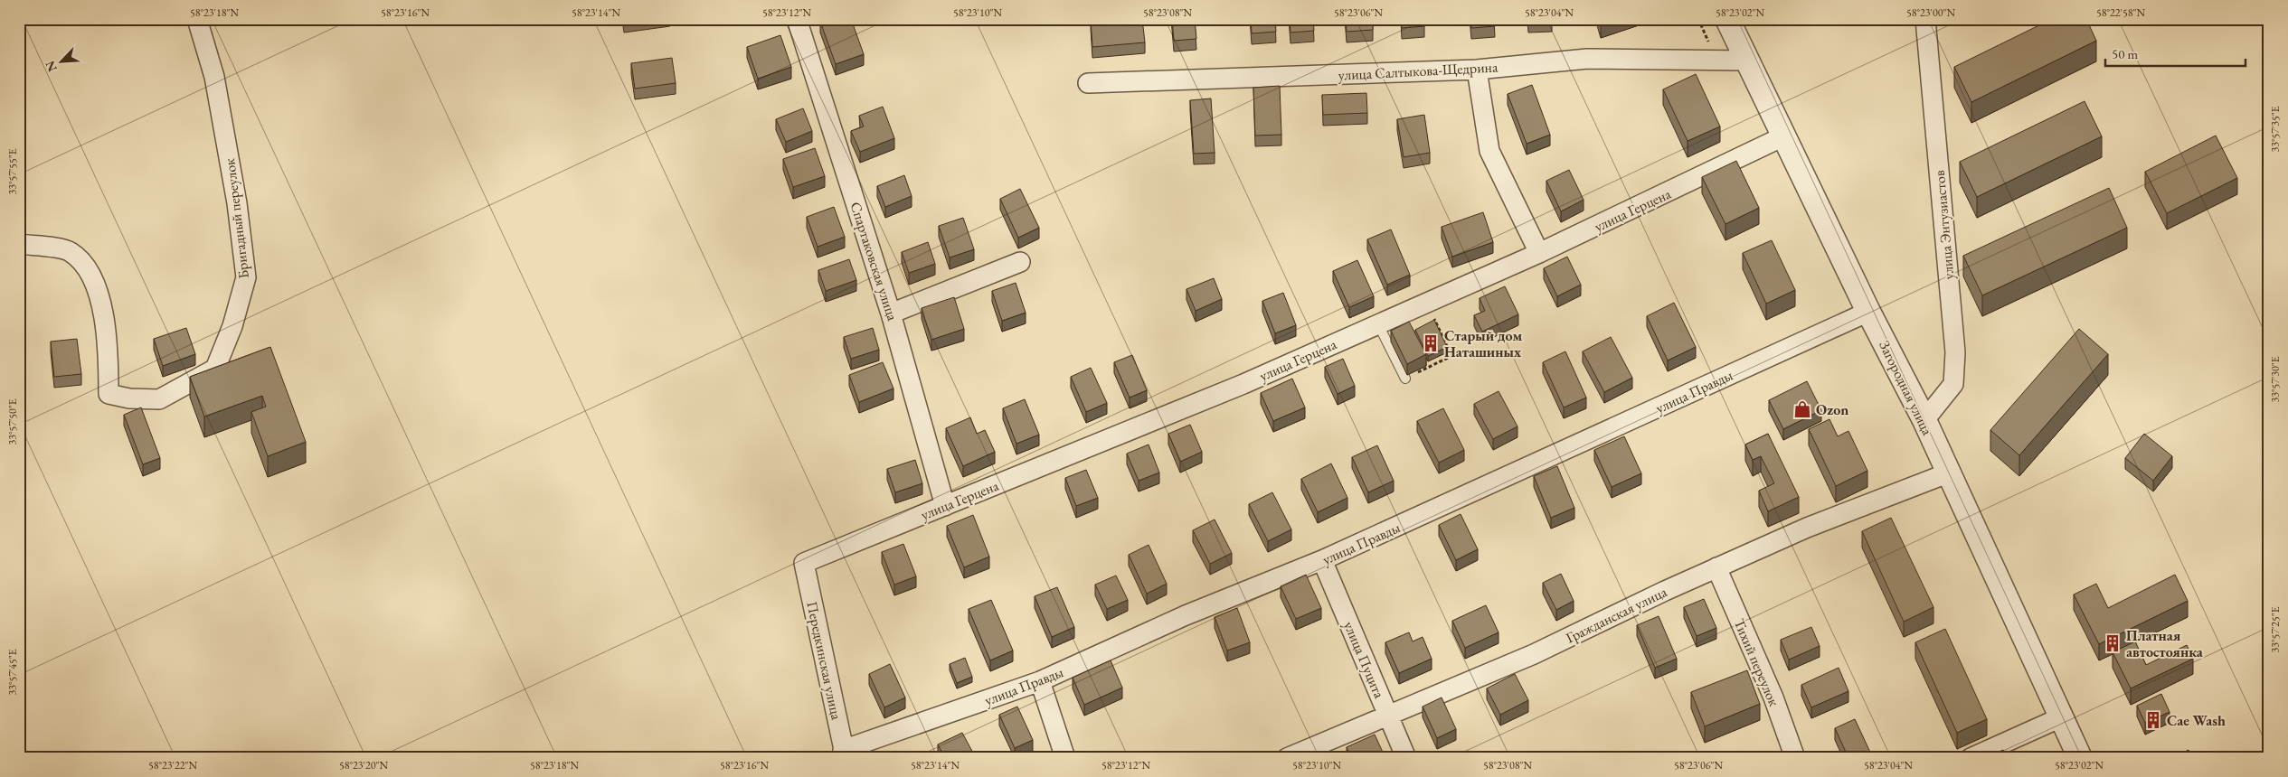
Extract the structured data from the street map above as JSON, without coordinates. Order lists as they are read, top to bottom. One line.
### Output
{"streets":{"street":["улица Салтыкова-Щедрина","улица Герцена","Бригадный переулок","улица Энтузиастов","Спартаковская улица","Загородная улица","улица Правды","Гражданская улица","улица Пуцита","Передкинская улица","Тихий переулок"]},"crossings":[["улица Салтыкова-Щедрина","Загородная улица"],["улица Герцена","Спартаковская улица"],["улица Герцена","Загородная улица"],["улица Герцена","Передкинская улица"],["улица Энтузиастов","Загородная улица"],["Загородная улица","улица Правды"],["Загородная улица","Гражданская улица"],["улица Правды","улица Пуцита"],["улица Правды","Передкинская улица"],["Гражданская улица","улица Пуцита"],["Гражданская улица","Тихий переулок"]],"places":{"building":["Старый дом Наташиных","Платная автостоянка","Cae Wash"],"shop":["Ozon"]},"scale_bar":"50 m","north":"bottom left","coordinates":["58°23'18\"N","58°23'16\"N","58°23'14\"N","58°23'12\"N","58°23'10\"N","58°23'08\"N","58°23'06\"N","58°23'04\"N","58°23'02\"N","58°23'00\"N","58°22'58\"N","33°57'35\"E","33°57'55\"E","33°57'30\"E","33°57'50\"E","33°57'25\"E","33°57'45\"E","58°23'22\"N","58°23'20\"N"]}
